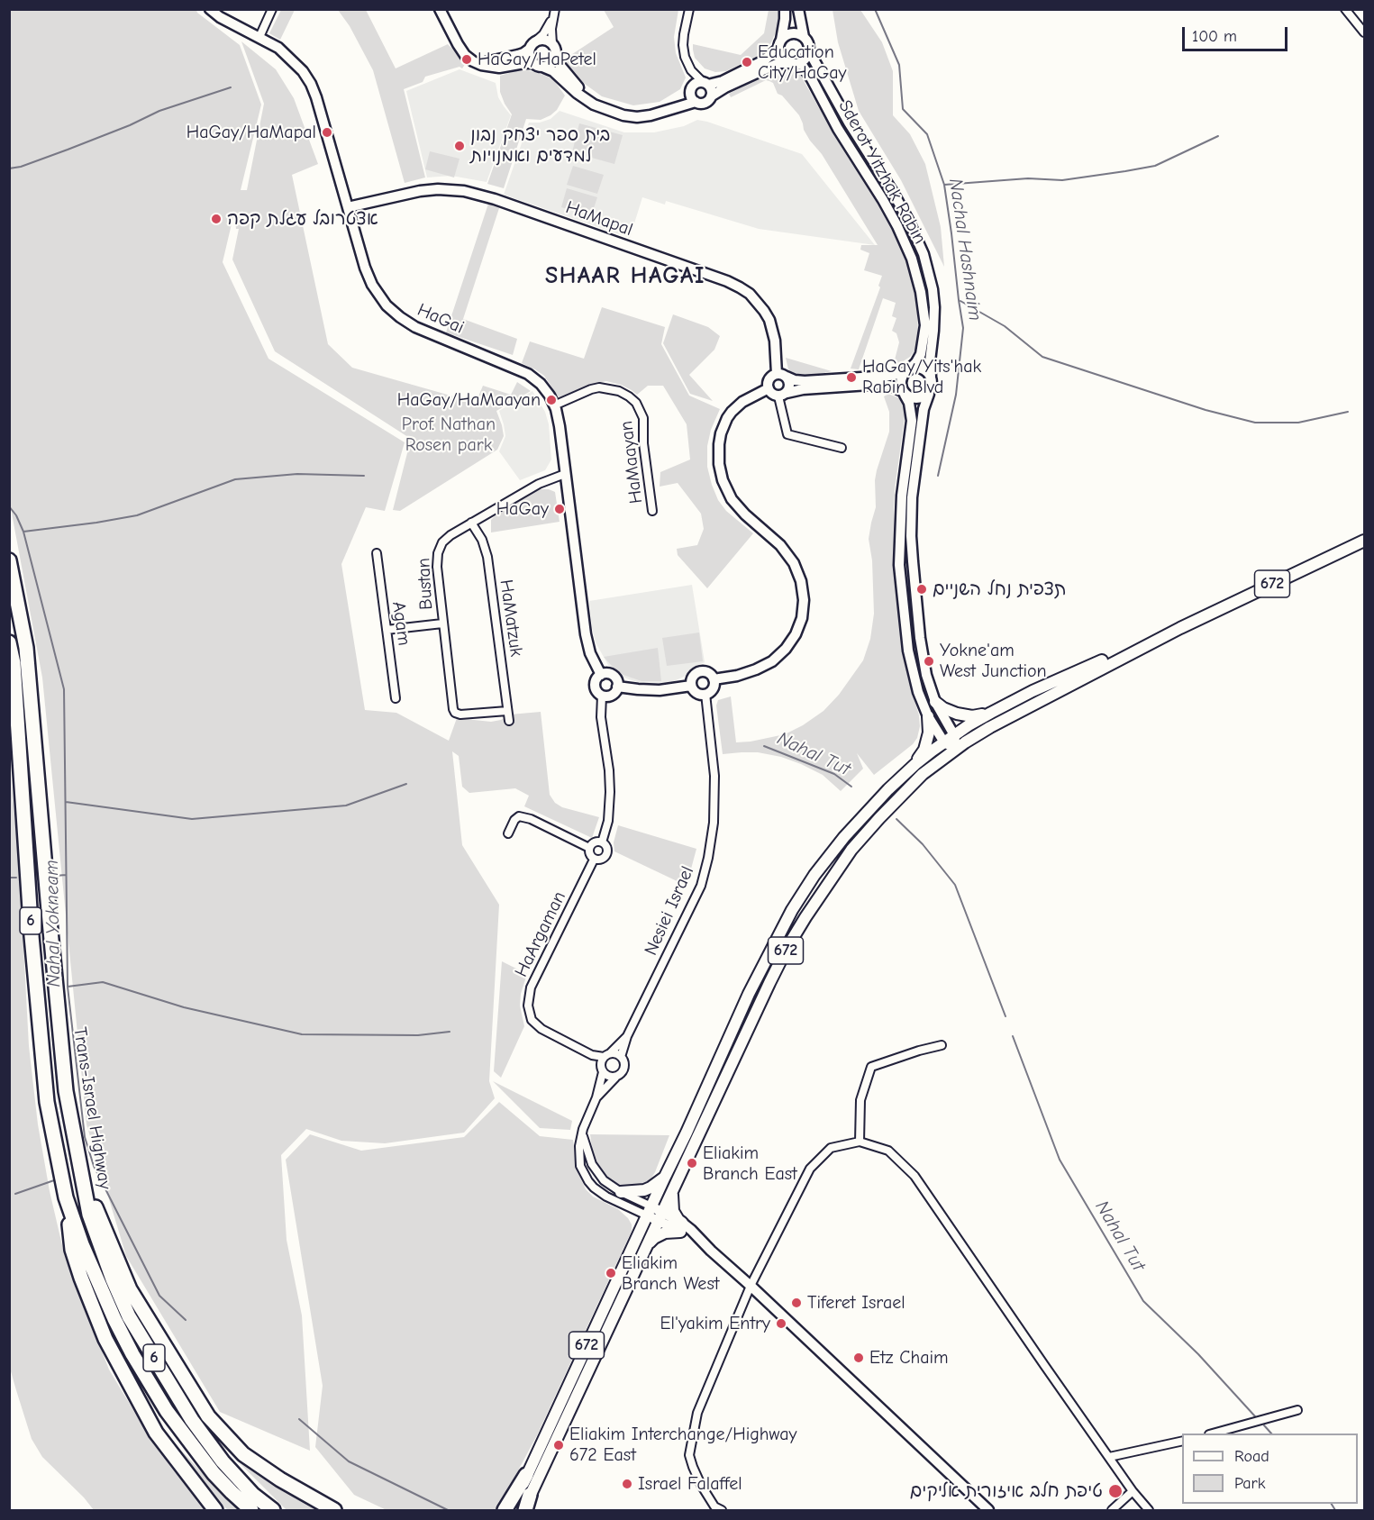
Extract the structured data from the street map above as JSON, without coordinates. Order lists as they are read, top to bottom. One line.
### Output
{"streets":{"highway":["6","Trans-Israel Highway"],"main road":["672"],"street":["Sderot Yitzhak Rabin","HaMapal","HaGai","HaMaayan","Bustan","HaMatzuk","Agam","Nesiei Israel","HaArgaman"]},"crossings":[["HaMapal","HaGai"],["HaGai","HaMaayan"],["HaGai","Bustan"],["Bustan","HaMatzuk"],["Nesiei Israel","HaArgaman"]],"districts":["SHAAR HAGAI"],"water":["Nachal Hashnaim","Nahal Tut","Nahal Yokneam"],"parks":["Prof. Nathan Rosen park"],"places":["HaGay/HaPetel","Education City/HaGay","HaGay/HaMapal","בית ספר יצחק נבון למדעים ואמנויות","אצטרובל עגלת קפה","HaGay/Yits'hak Rabin Blvd","HaGay/HaMaayan","HaGay","תצפית נחל השניים","Yokne'am West Junction","Eliakim Branch East","Eliakim Branch West","Tiferet Israel","El'yakim Entry","Etz Chaim","Eliakim Interchange/Highway 672 East","Israel Falaffel","טיפת חלב איזורית אליקים"],"legend":["Road","Park"],"scale_bar":"100 m"}
